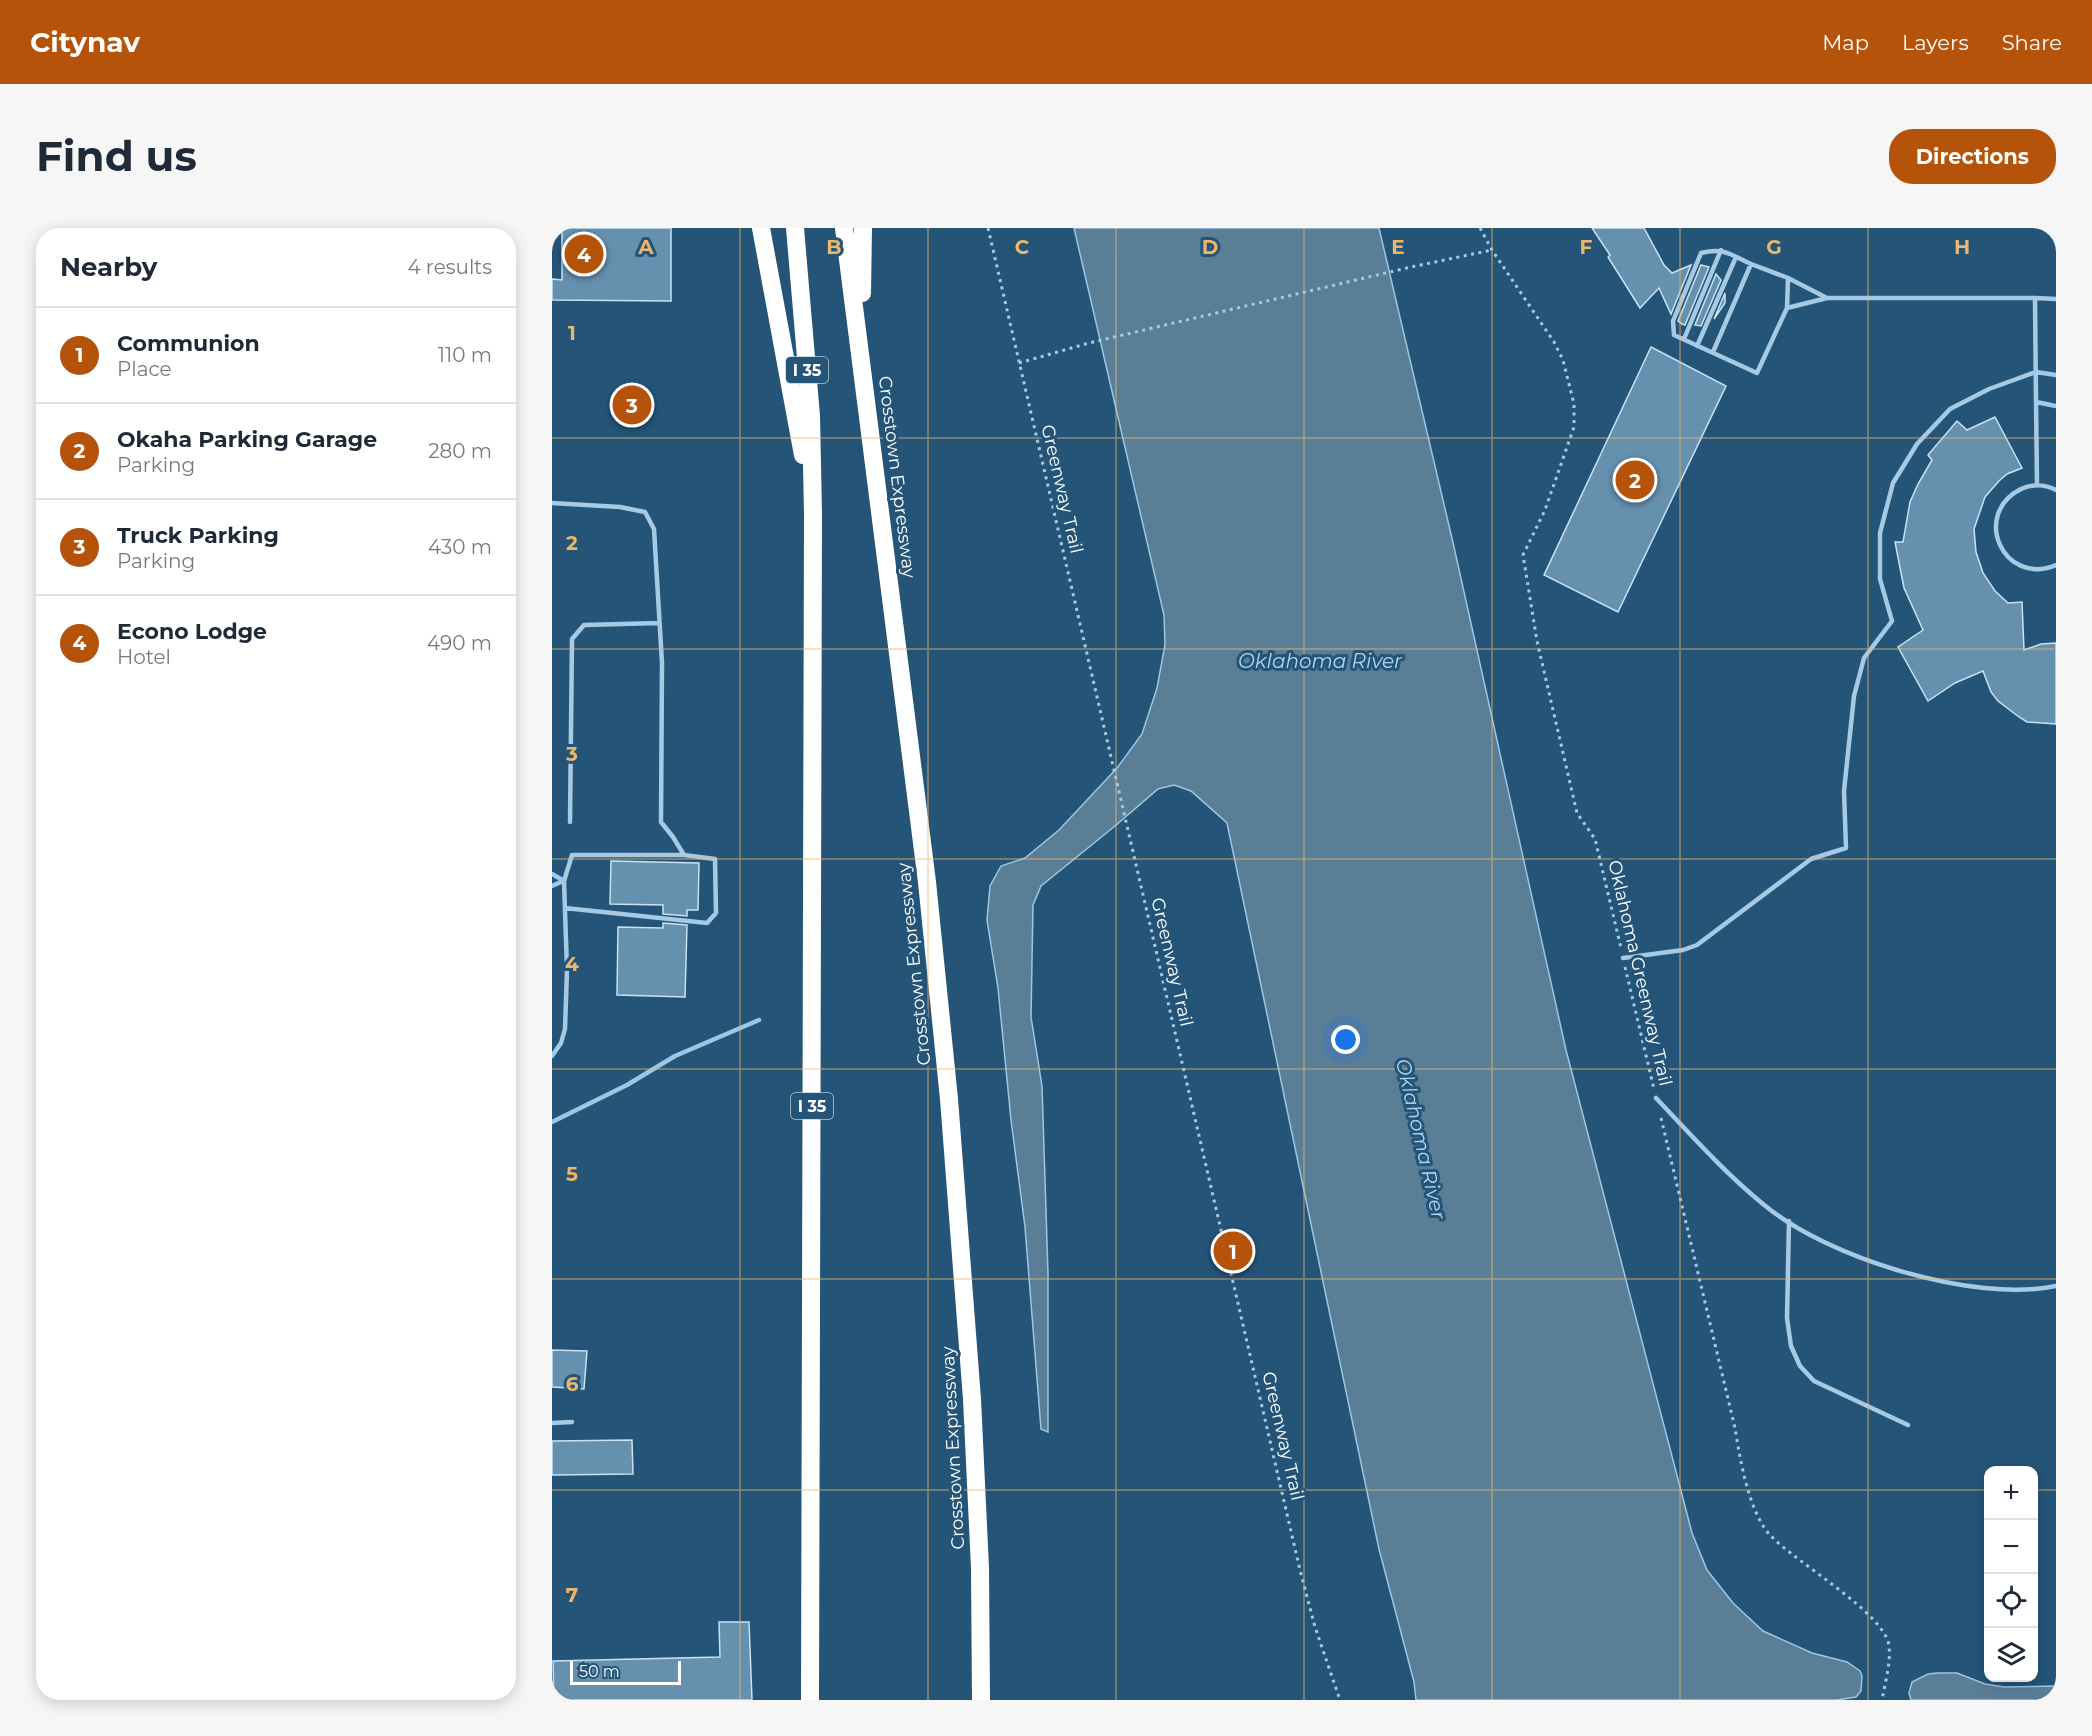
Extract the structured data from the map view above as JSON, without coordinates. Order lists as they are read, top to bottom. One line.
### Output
{"streets":{"highway":["I 35","Crosstown Expressway"],"path":["Greenway Trail","Oklahoma Greenway Trail"]},"water":["Oklahoma River"],"scale_bar":"50 m","page":{"header":"Citynav","nav":["Map","Layers","Share"],"buttons":"Directions","title":"Find us","heading":["Nearby","4 results"],"pins":["4","3","2","1"],"list":[{"mark":"1","name":"Communion","note":"Place","value":"110 m"},{"mark":"2","name":"Okaha Parking Garage","note":"Parking","value":"280 m"},{"mark":"3","name":"Truck Parking","note":"Parking","value":"430 m"},{"mark":"4","name":"Econo Lodge","note":"Hotel","value":"490 m"}],"map_buttons":["+","−"],"scale":"50 m"},"grid":{"columns":["A","B","C","D","E","F","G","H"],"rows":["1","2","3","4","5","6","7"]}}
